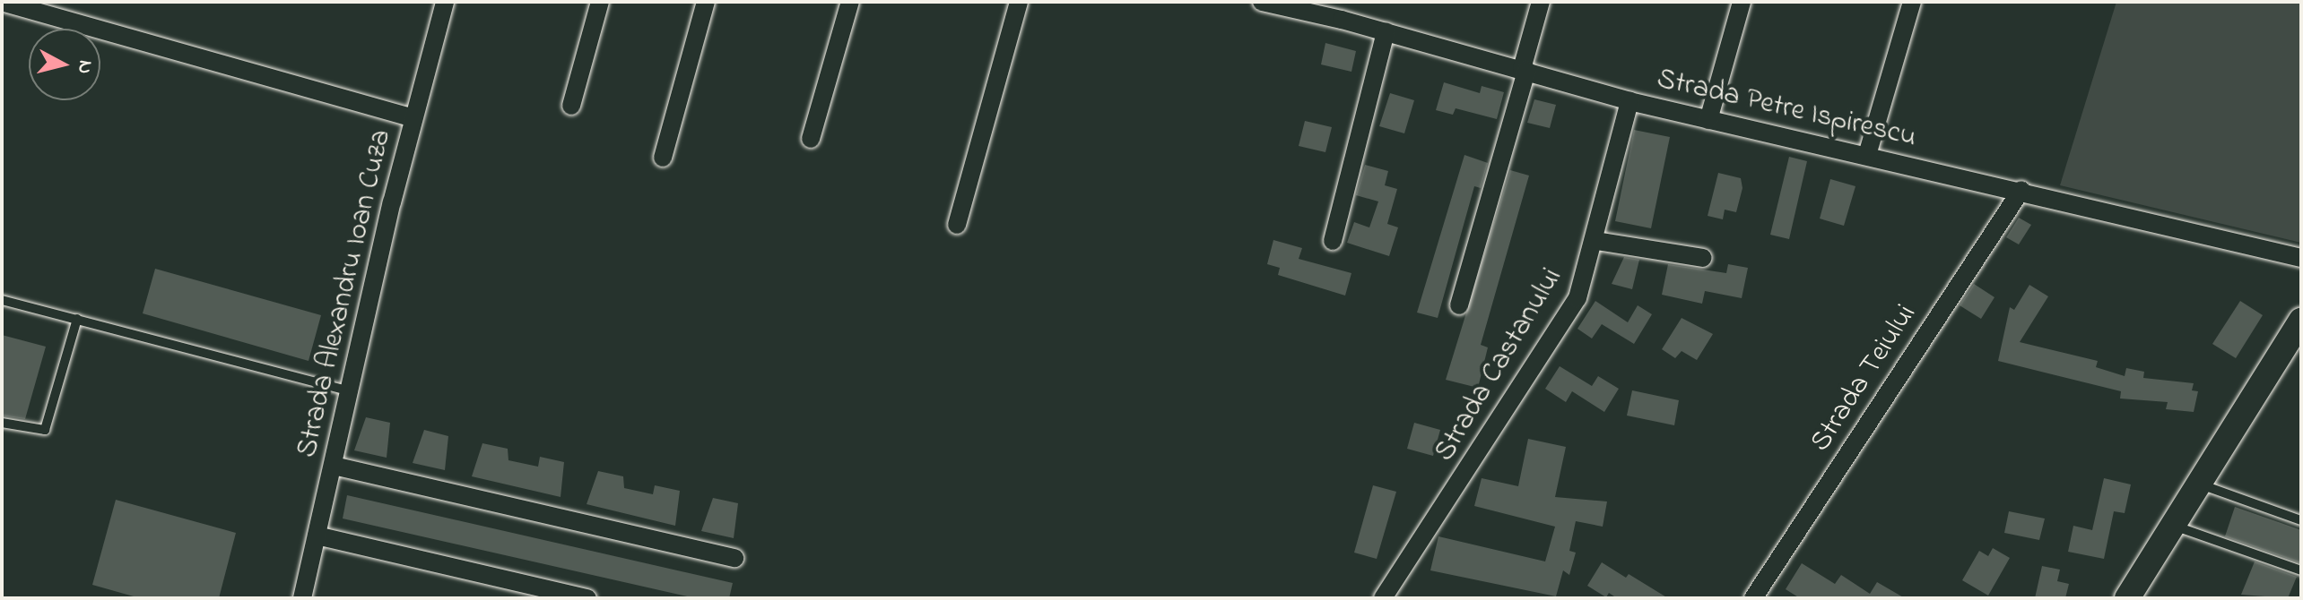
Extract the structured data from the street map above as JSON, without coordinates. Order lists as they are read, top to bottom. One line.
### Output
{"streets":{"street":["Strada Petre Ispirescu","Strada Alexandru Ioan Cuza","Strada Castanului","Strada Teiului"]},"crossings":[["Strada Petre Ispirescu","Strada Castanului"],["Strada Petre Ispirescu","Strada Teiului"]],"north":"right"}
